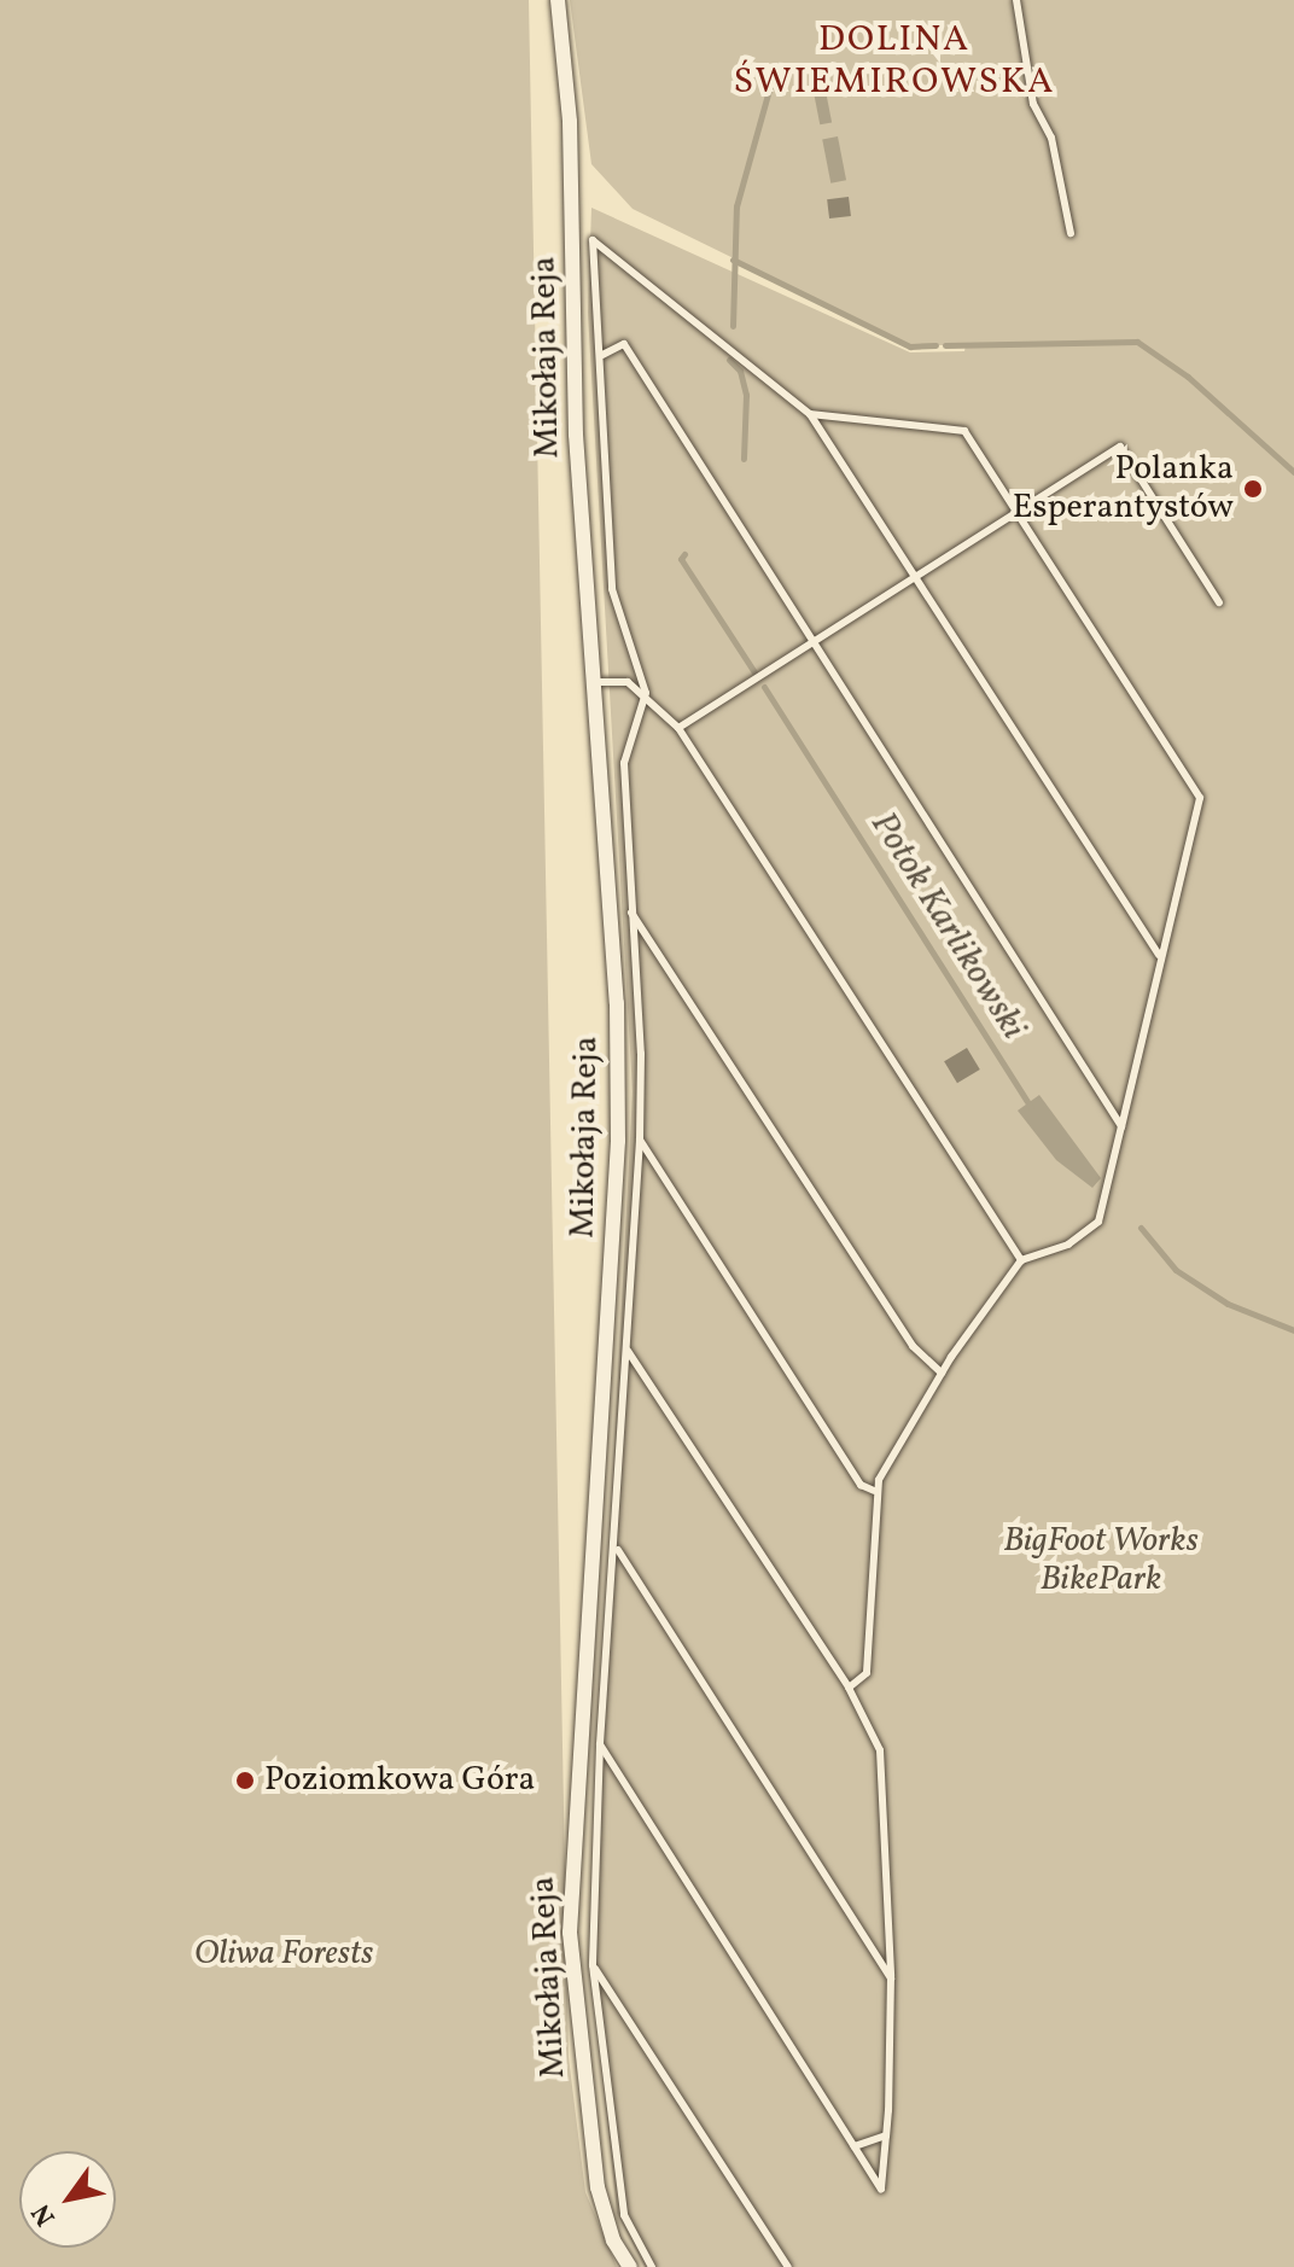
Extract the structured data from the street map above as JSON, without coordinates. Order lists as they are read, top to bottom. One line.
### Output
{"streets":{"street":["Mikołaja Reja"]},"districts":["DOLINA ŚWIEMIROWSKA"],"water":["Potok Karlikowski"],"parks":["BigFoot Works BikePark","Oliwa Forests"],"places":["Polanka Esperantystów","Poziomkowa Góra"],"north":"bottom left"}
